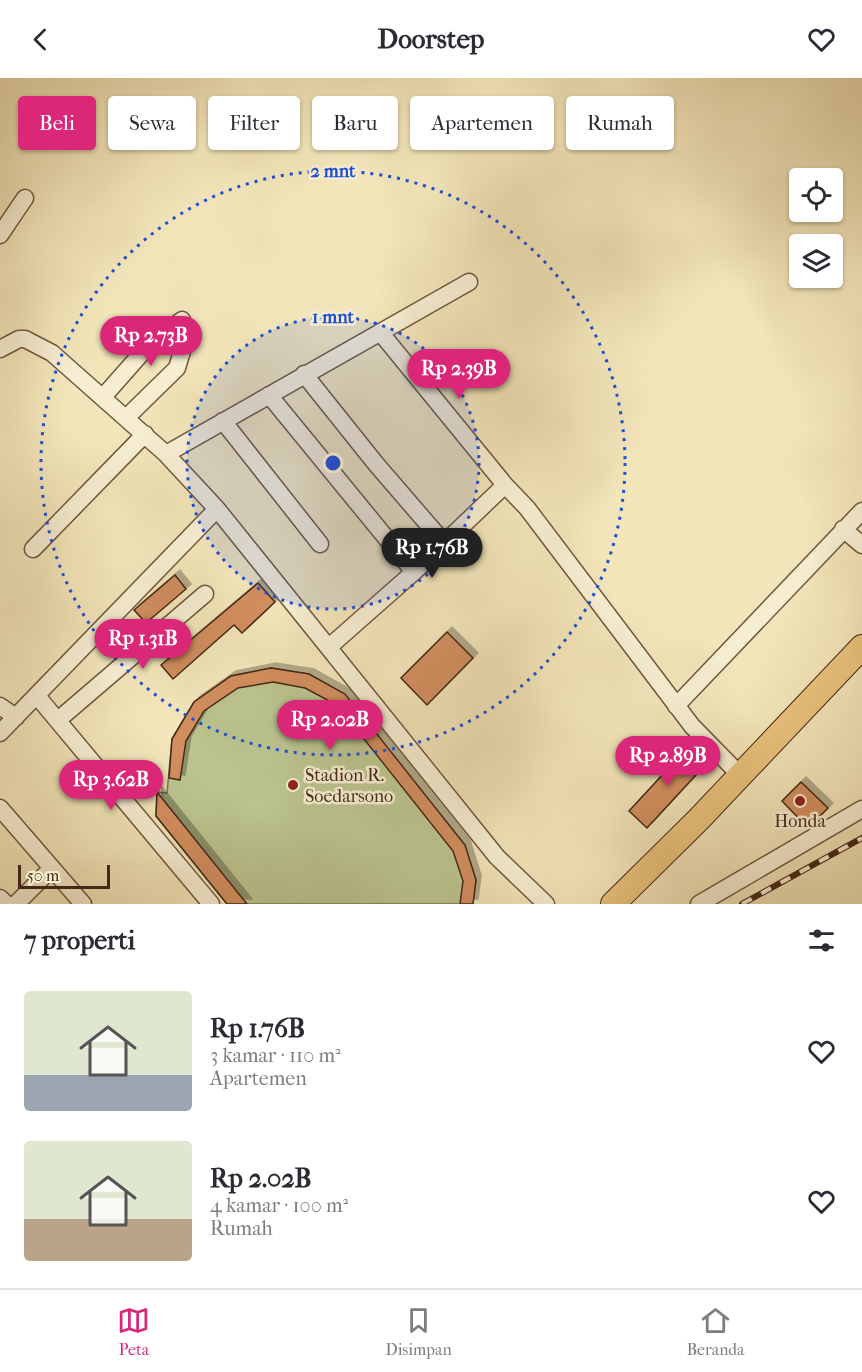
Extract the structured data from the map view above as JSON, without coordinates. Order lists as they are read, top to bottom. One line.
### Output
{"places":["Stadion R. Soedarsono","Honda"],"scale_bar":"50 m","page":{"header":"Doorstep","chip":["Beli","Sewa","Filter","Baru","Apartemen","Rumah"],"price":["Rp 2.73B","Rp 2.39B","Rp 1.76B","Rp 1.31B","Rp 2.02B","Rp 2.89B","Rp 3.62B"],"scale":"50 m","heading":"7 properti","list":[{"name":"Rp 1.76B","note":"3 kamar · 110 m² · Apartemen"},{"name":"Rp 2.02B","note":"4 kamar · 100 m² · Rumah"}],"tabs":["Peta","Disimpan","Beranda"]},"rings":["2 mnt","1 mnt"]}
